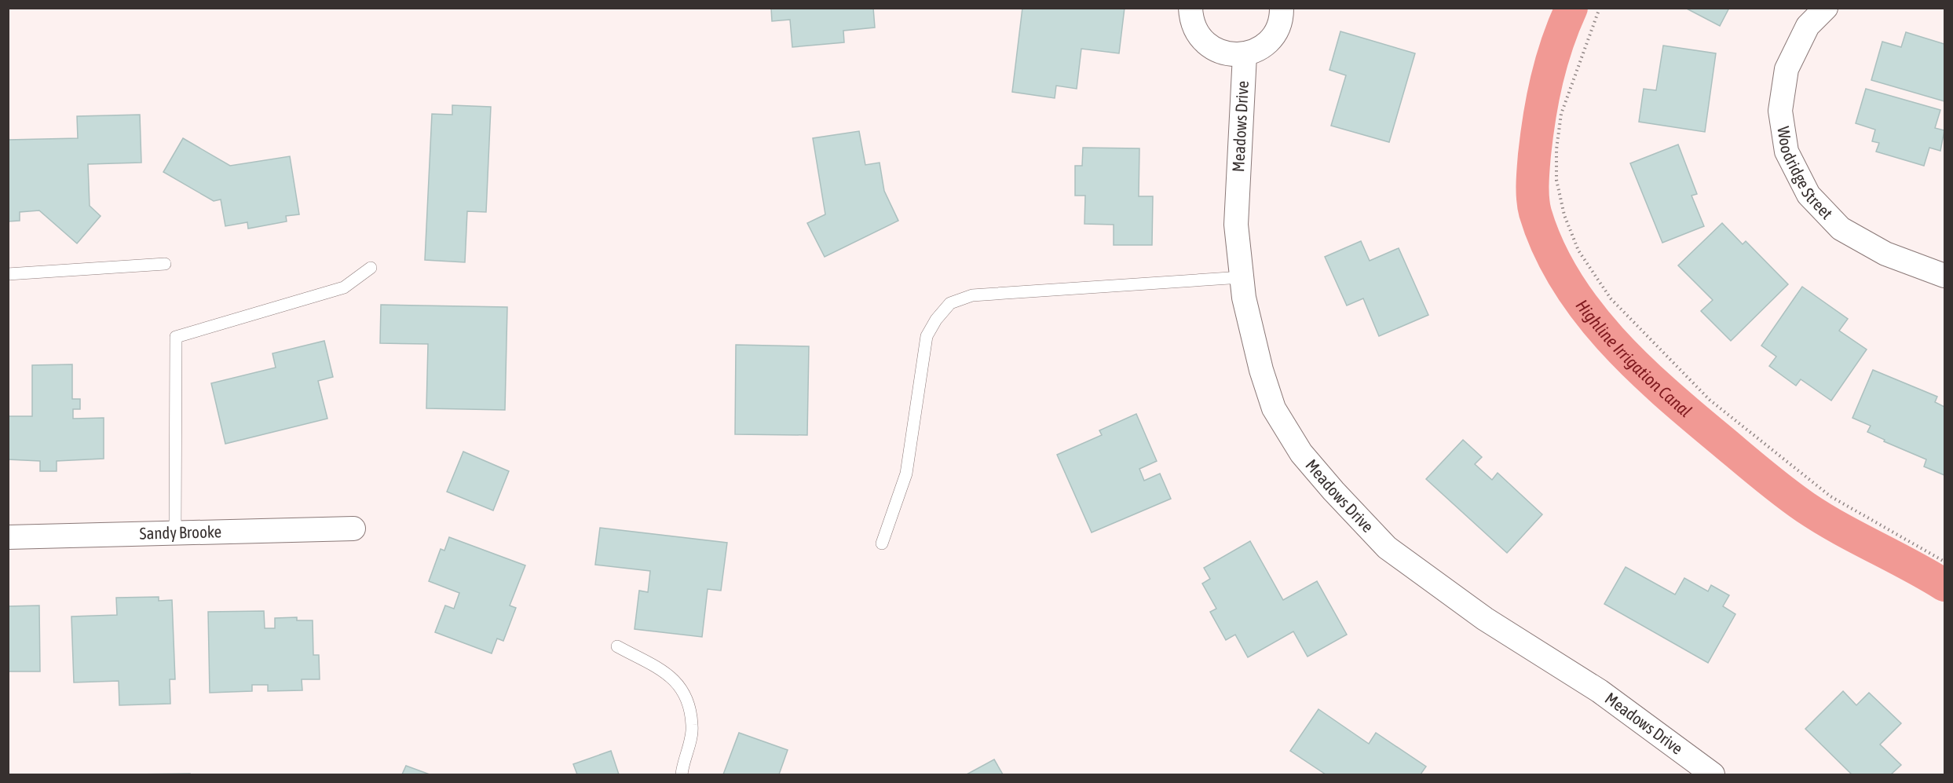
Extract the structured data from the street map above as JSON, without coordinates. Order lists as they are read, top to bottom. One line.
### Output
{"streets":{"street":["Meadows Drive","Woodridge Street","Sandy Brooke"]},"water":["Highline Irrigation Canal"]}
